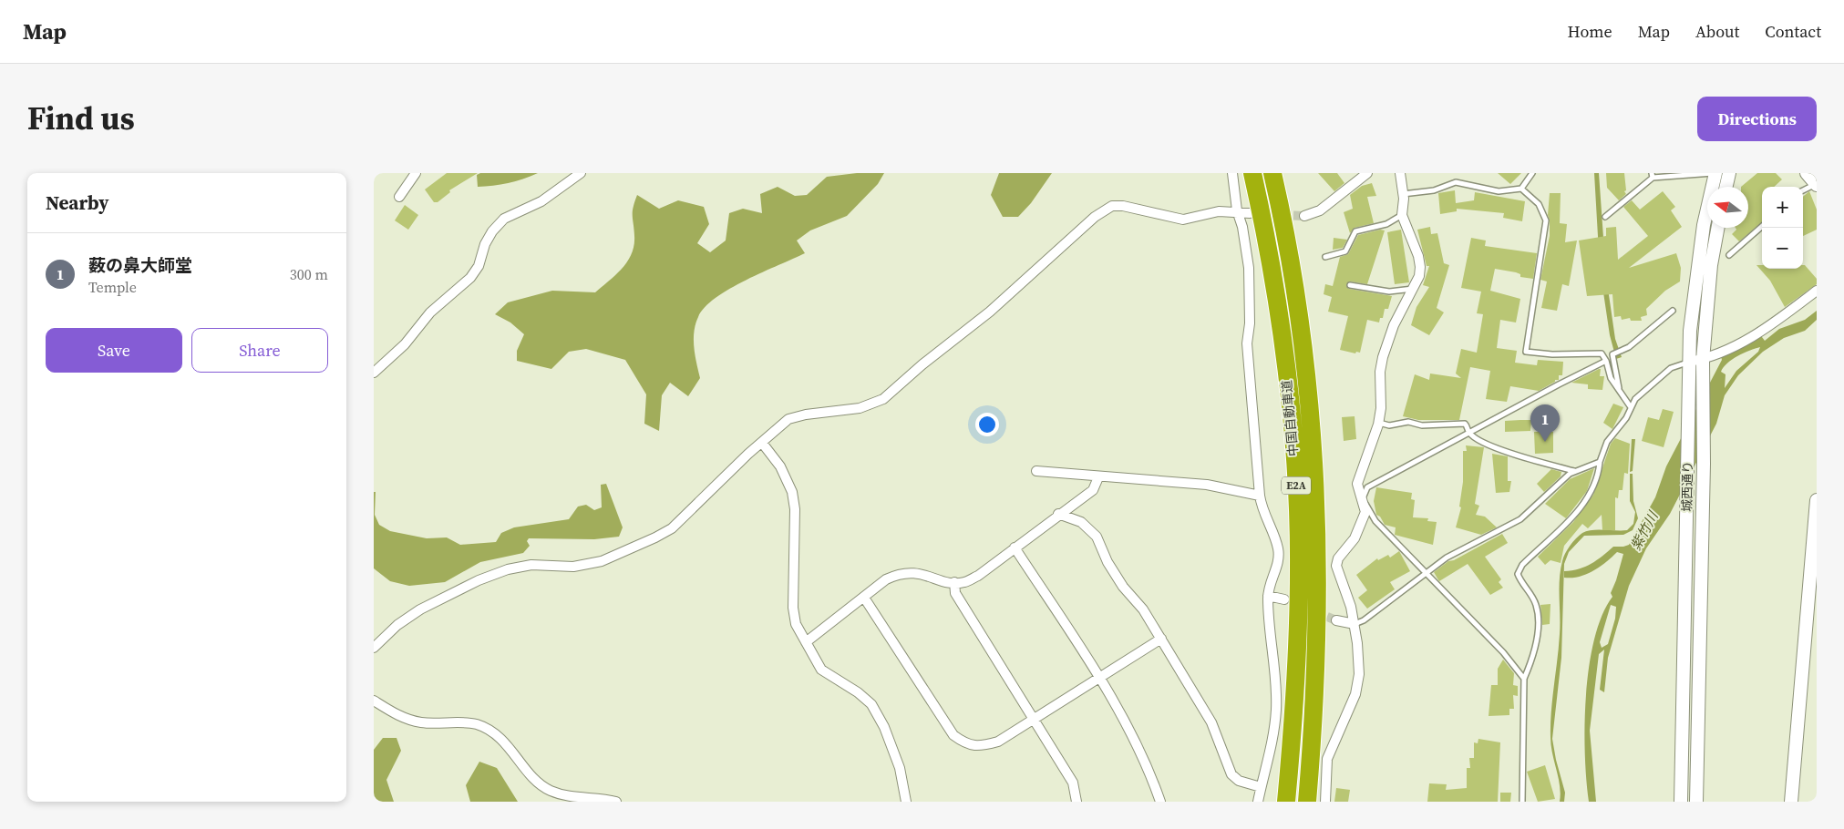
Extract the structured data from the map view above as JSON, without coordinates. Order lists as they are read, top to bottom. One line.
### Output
{"streets":{"highway":["中国自動車道","E2A"],"street":["城西通り"]},"water":["紫竹川"],"north":"left","page":{"header":"Map","nav":["Home","Map","About","Contact"],"title":"Find us","buttons":["Directions",["Save","Share"]],"heading":"Nearby","map_buttons":["+","−"],"list":[{"mark":"1","name":"薮の鼻大師堂","note":"Temple","value":"300 m"}],"pins":"1"}}
